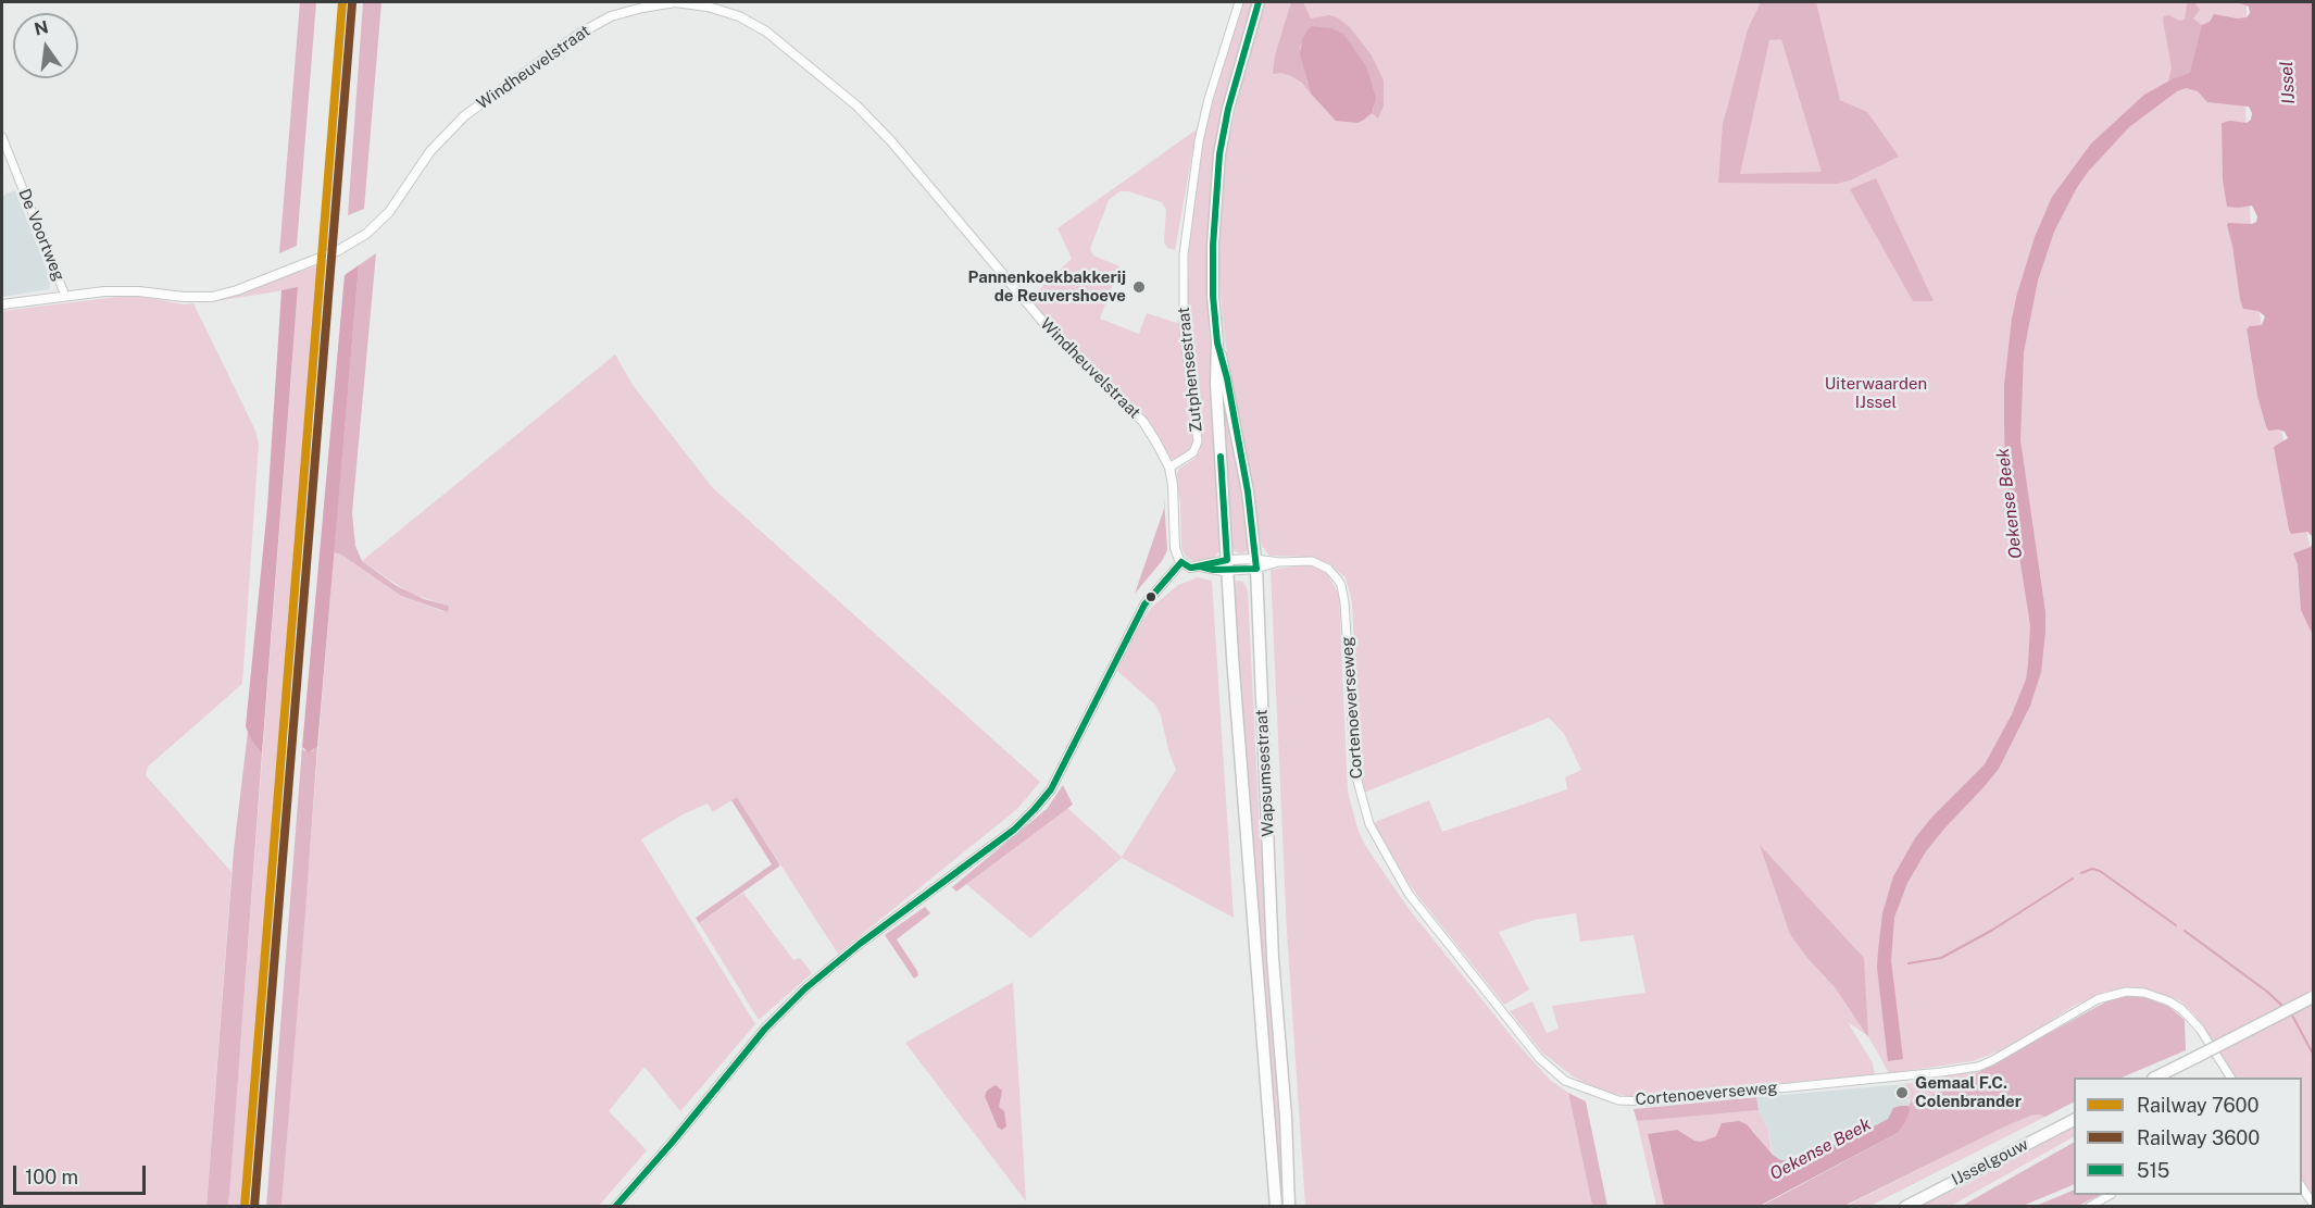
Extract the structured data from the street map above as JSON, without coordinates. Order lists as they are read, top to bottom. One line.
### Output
{"streets":{"main road":["Wapsumsestraat","IJsselgouw"],"street":["Windheuvelstraat","De Voortweg","Zutphensestraat","Cortenoeverseweg"]},"crossings":[["Windheuvelstraat","De Voortweg"],["Windheuvelstraat","Zutphensestraat"],["Cortenoeverseweg","Wapsumsestraat"]],"water":["IJssel","Oekense Beek"],"parks":["Uiterwaarden IJssel"],"places":["Pannenkoekbakkerij de Reuvershoeve","Gemaal F.C. Colenbrander"],"lines":["rail line 7600","transit line 515","rail line 3600"],"legend":["Railway 7600","Railway 3600","515"],"scale_bar":"100 m","north":"top"}
